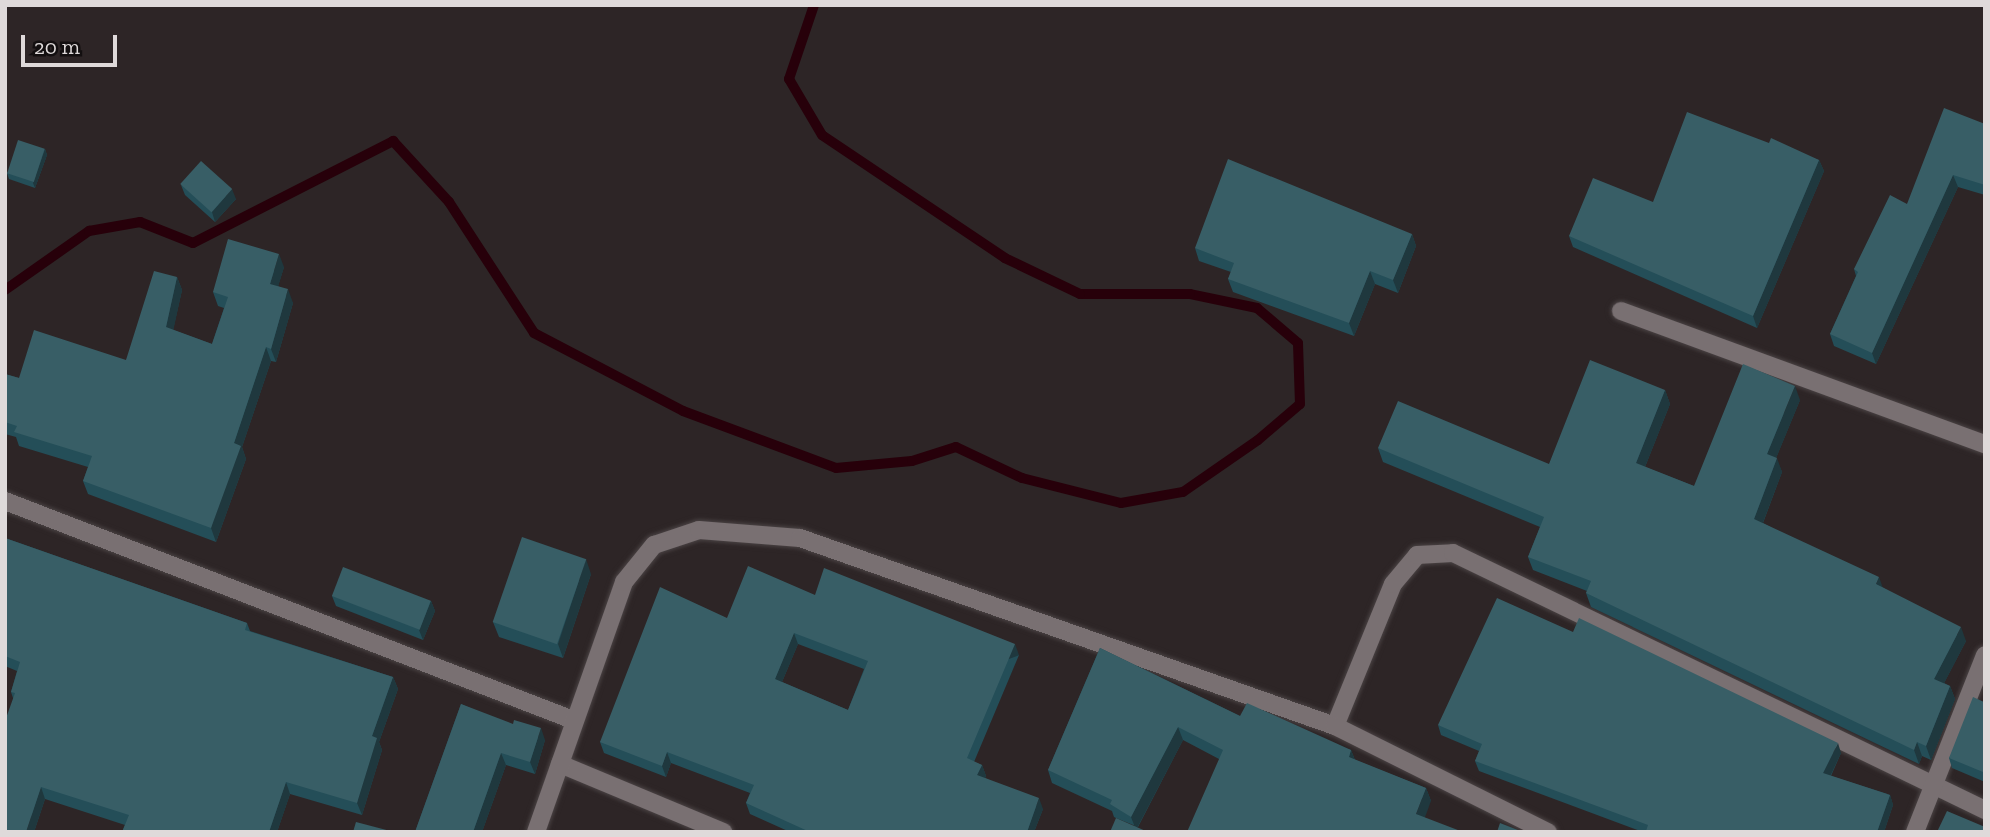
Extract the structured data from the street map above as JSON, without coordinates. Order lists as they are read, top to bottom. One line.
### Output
{"scale_bar":"20 m"}
